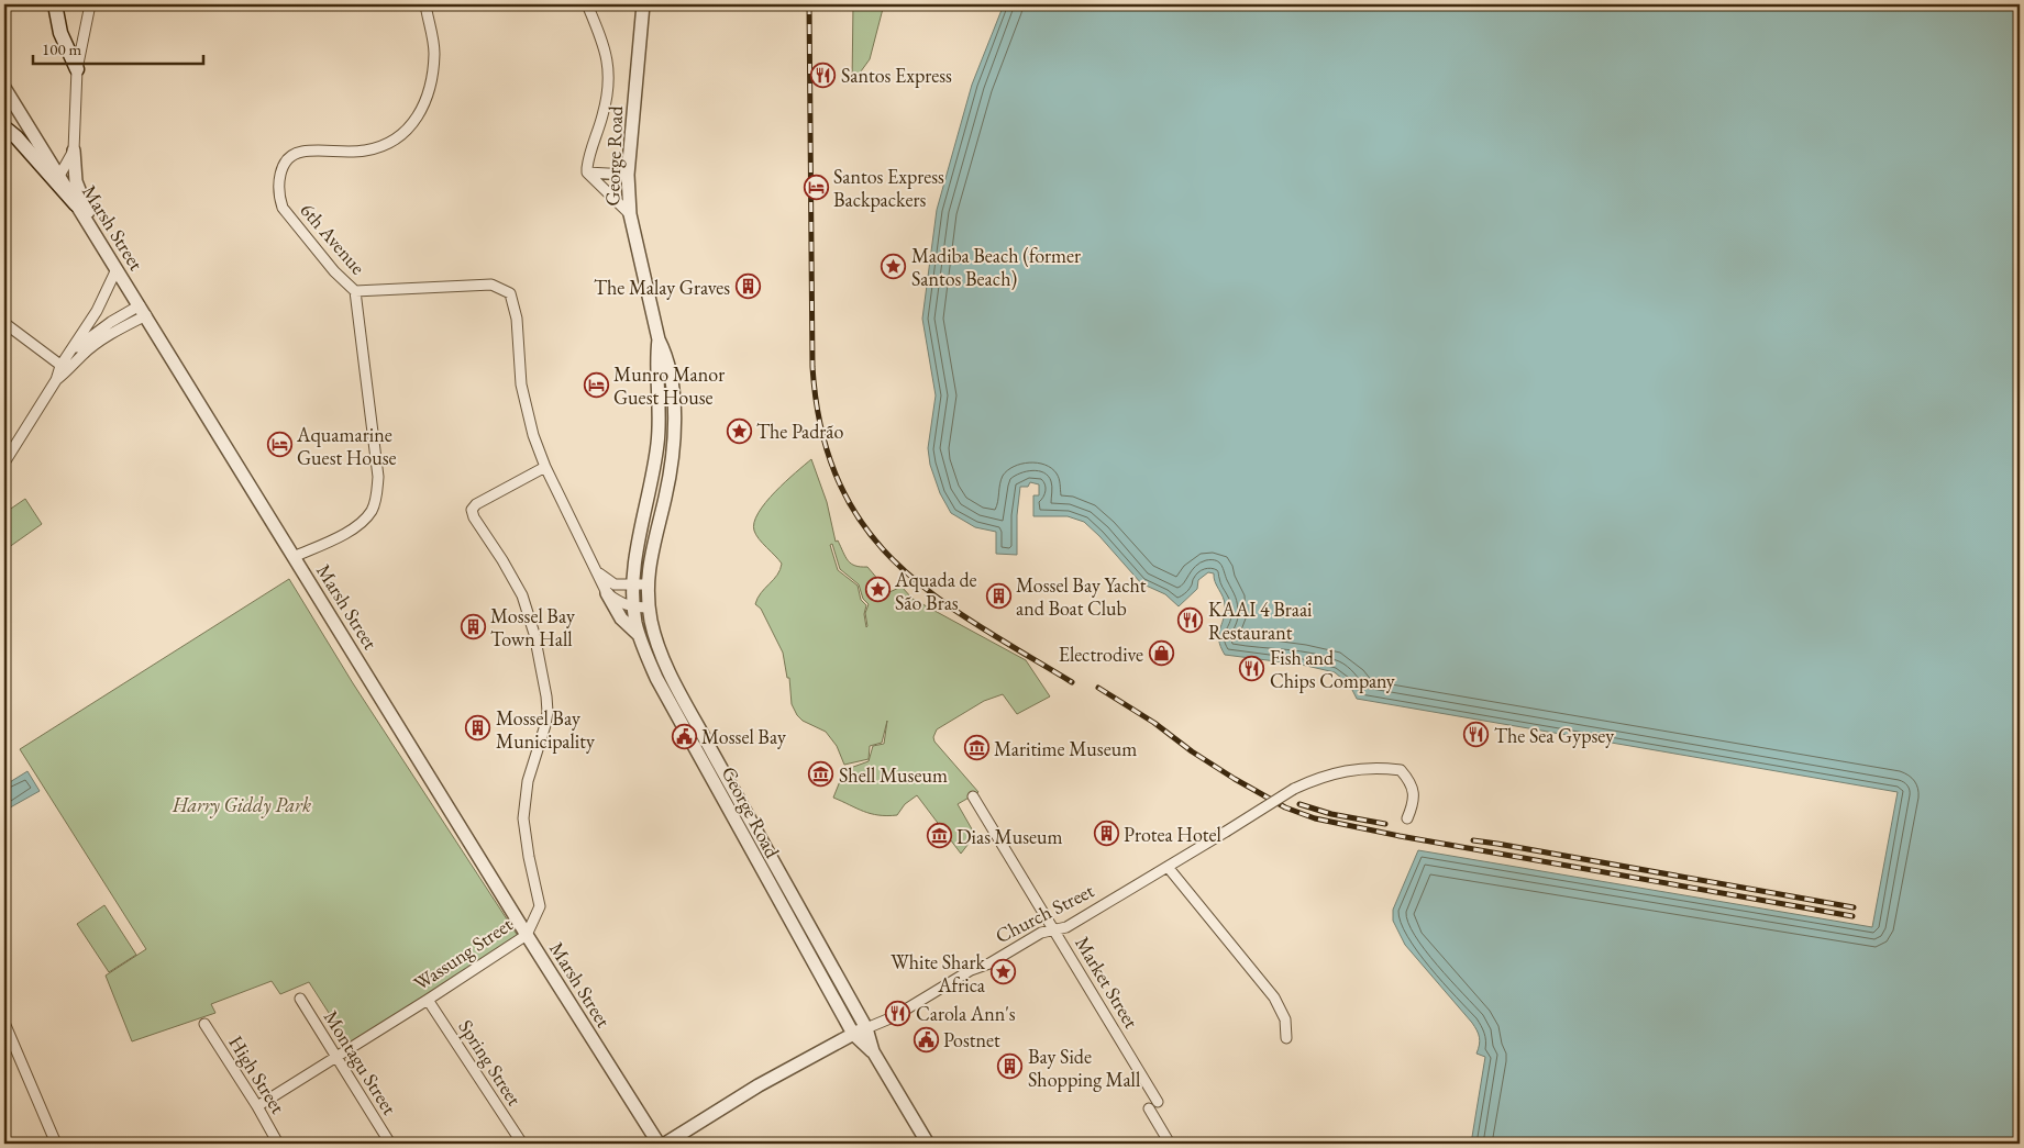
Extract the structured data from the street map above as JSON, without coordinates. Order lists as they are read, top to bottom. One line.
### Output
{"streets":{"street":["George Road","Marsh Street","6th Avenue","Church Street","Wassung Street","Market Street","Montagu Street","Spring Street","High Street"]},"crossings":[["George Road","Church Street"],["Marsh Street","6th Avenue"],["Marsh Street","Wassung Street"],["Church Street","Market Street"],["Wassung Street","Montagu Street"],["Wassung Street","Spring Street"],["Wassung Street","High Street"]],"parks":["Harry Giddy Park"],"places":{"restaurant":["Santos Express","KAAI 4 Braai Restaurant","Fish and Chips Company","The Sea Gypsey","Carola Ann's"],"hotel":["Santos Express Backpackers","Munro Manor Guest House","Aquamarine Guest House"],"place":["Madiba Beach (former Santos Beach)","The Padrão","Aquada de São Bras","White Shark Africa"],"building":["The Malay Graves","Mossel Bay Yacht and Boat Club","Mossel Bay Town Hall","Mossel Bay Municipality","Protea Hotel","Bay Side Shopping Mall"],"shop":["Electrodive"],"public building":["Mossel Bay","Postnet"],"museum":["Maritime Museum","Shell Museum","Dias Museum"]},"scale_bar":"100 m"}
